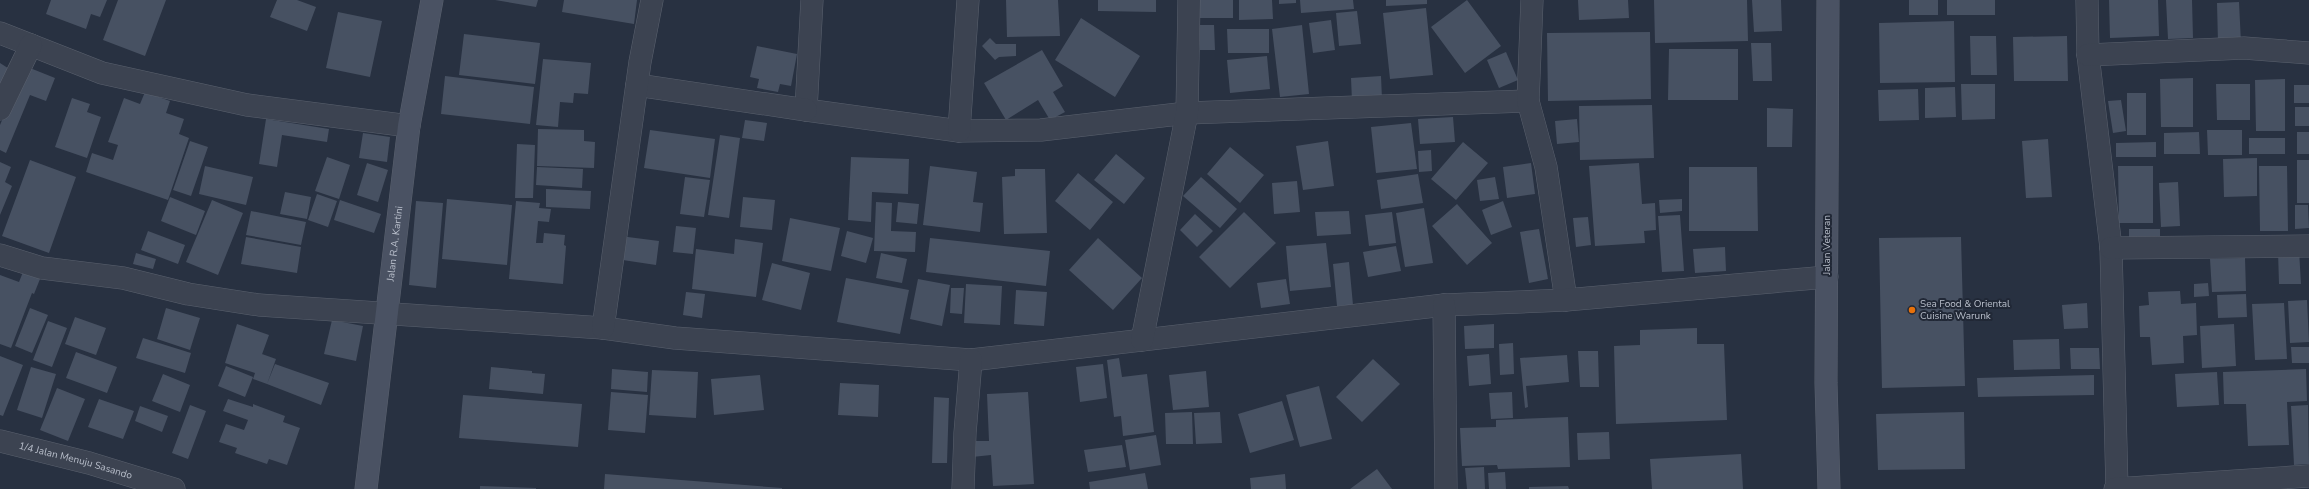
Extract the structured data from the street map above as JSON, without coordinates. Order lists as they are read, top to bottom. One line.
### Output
{"streets":{"street":["Jalan R.A. Kartini","Jalan Veteran","1/4 Jalan Menuju Sasando"]},"places":["Sea Food & Oriental Cuisine Warunk"]}
